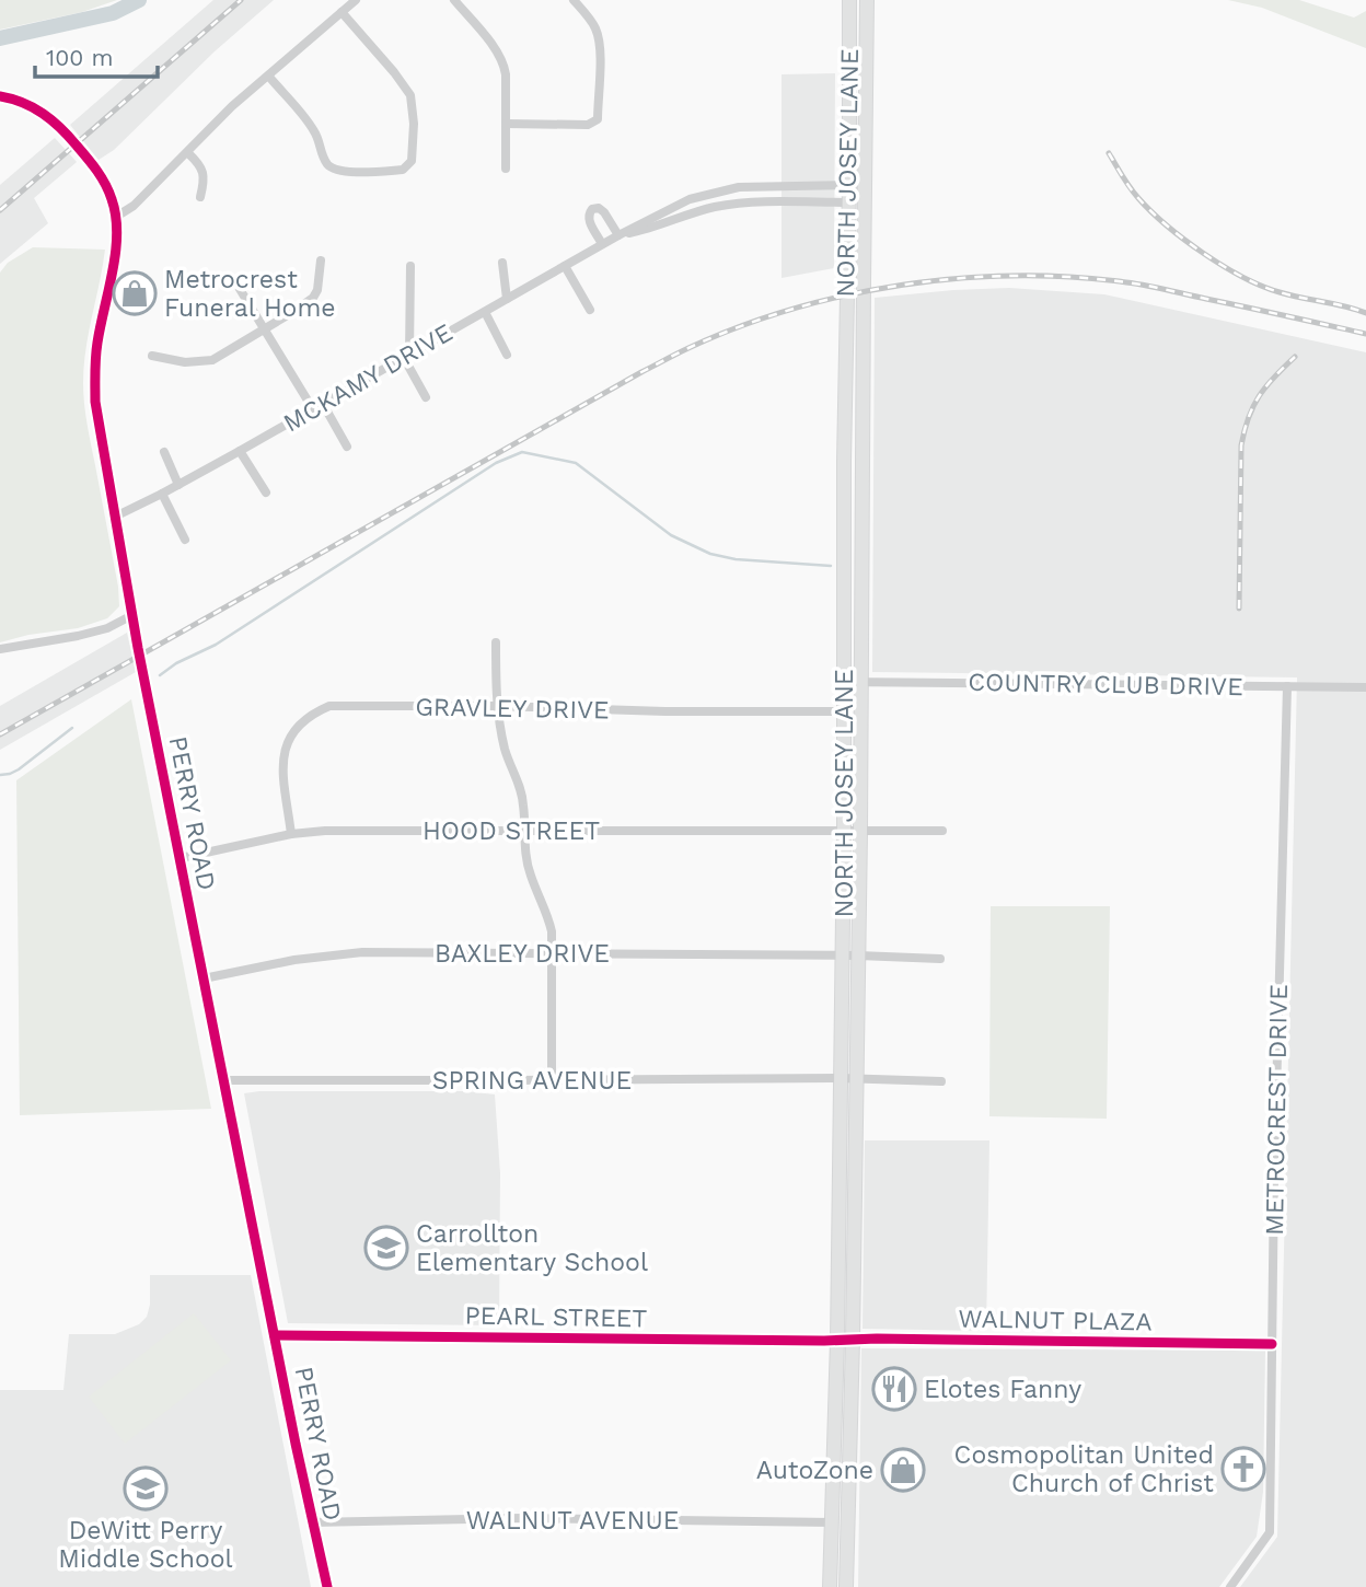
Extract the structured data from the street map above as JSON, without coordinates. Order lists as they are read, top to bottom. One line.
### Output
{"streets":{"main road":["NORTH JOSEY LANE"],"street":["MCKAMY DRIVE","COUNTRY CLUB DRIVE","GRAVLEY DRIVE","PERRY ROAD","HOOD STREET","BAXLEY DRIVE","SPRING AVENUE","METROCREST DRIVE","PEARL STREET","WALNUT PLAZA","WALNUT AVENUE"]},"crossings":[["NORTH JOSEY LANE","MCKAMY DRIVE"],["NORTH JOSEY LANE","COUNTRY CLUB DRIVE"],["NORTH JOSEY LANE","GRAVLEY DRIVE"],["NORTH JOSEY LANE","HOOD STREET"],["NORTH JOSEY LANE","BAXLEY DRIVE"],["NORTH JOSEY LANE","SPRING AVENUE"],["NORTH JOSEY LANE","PEARL STREET"],["NORTH JOSEY LANE","WALNUT PLAZA"],["NORTH JOSEY LANE","WALNUT AVENUE"],["MCKAMY DRIVE","PERRY ROAD"],["COUNTRY CLUB DRIVE","METROCREST DRIVE"],["GRAVLEY DRIVE","HOOD STREET"],["PERRY ROAD","HOOD STREET"],["PERRY ROAD","BAXLEY DRIVE"],["PERRY ROAD","SPRING AVENUE"],["PERRY ROAD","PEARL STREET"],["PERRY ROAD","WALNUT AVENUE"],["METROCREST DRIVE","WALNUT PLAZA"],["PEARL STREET","WALNUT PLAZA"]],"places":{"shop":["Metrocrest Funeral Home","AutoZone"],"school or university":["Carrollton Elementary School","DeWitt Perry Middle School"],"restaurant":["Elotes Fanny"],"church":["Cosmopolitan United Church of Christ"]},"scale_bar":"100 m"}
